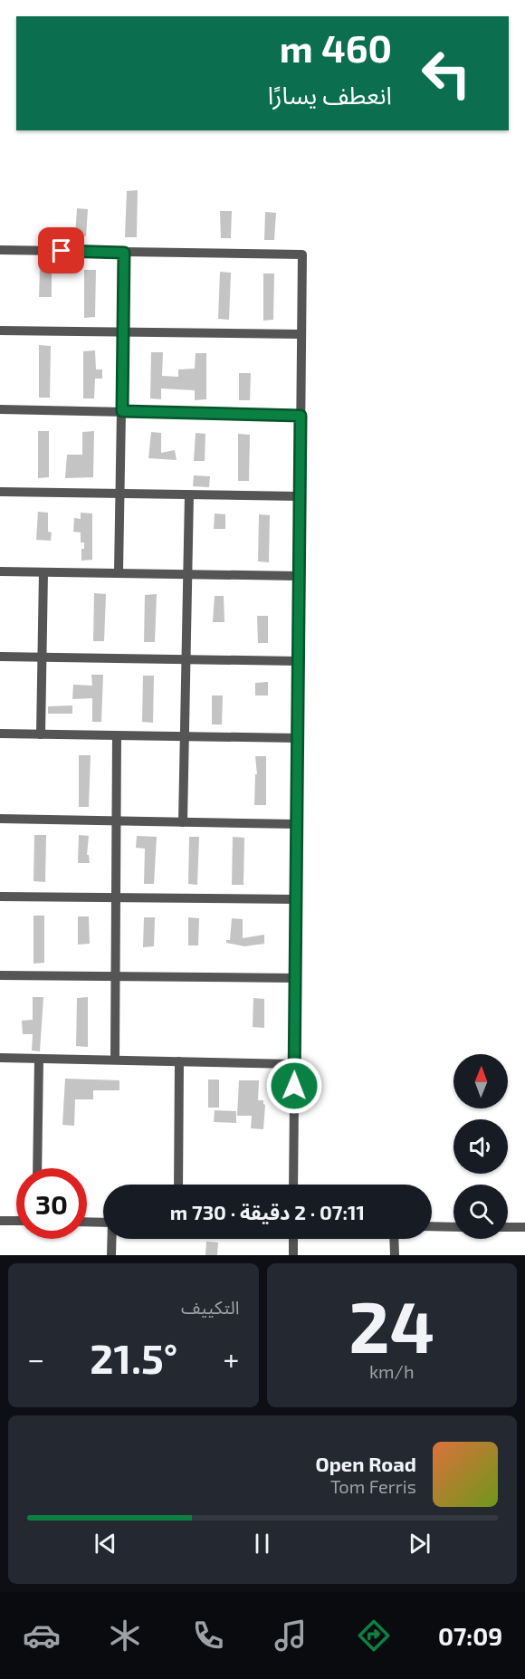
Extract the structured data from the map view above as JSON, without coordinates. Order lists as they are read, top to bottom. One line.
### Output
{"north":"top","page":{"turn":["460 m","انعطف يسارًا"],"limit":"30","trip":"07:11 · 2 دقيقة · 730 m","tile":[["24","km/h"],"التكييف"],"heat":["−","21.5°","+"],"song":["Open Road","Tom Ferris"],"tabs":"07:09"}}
